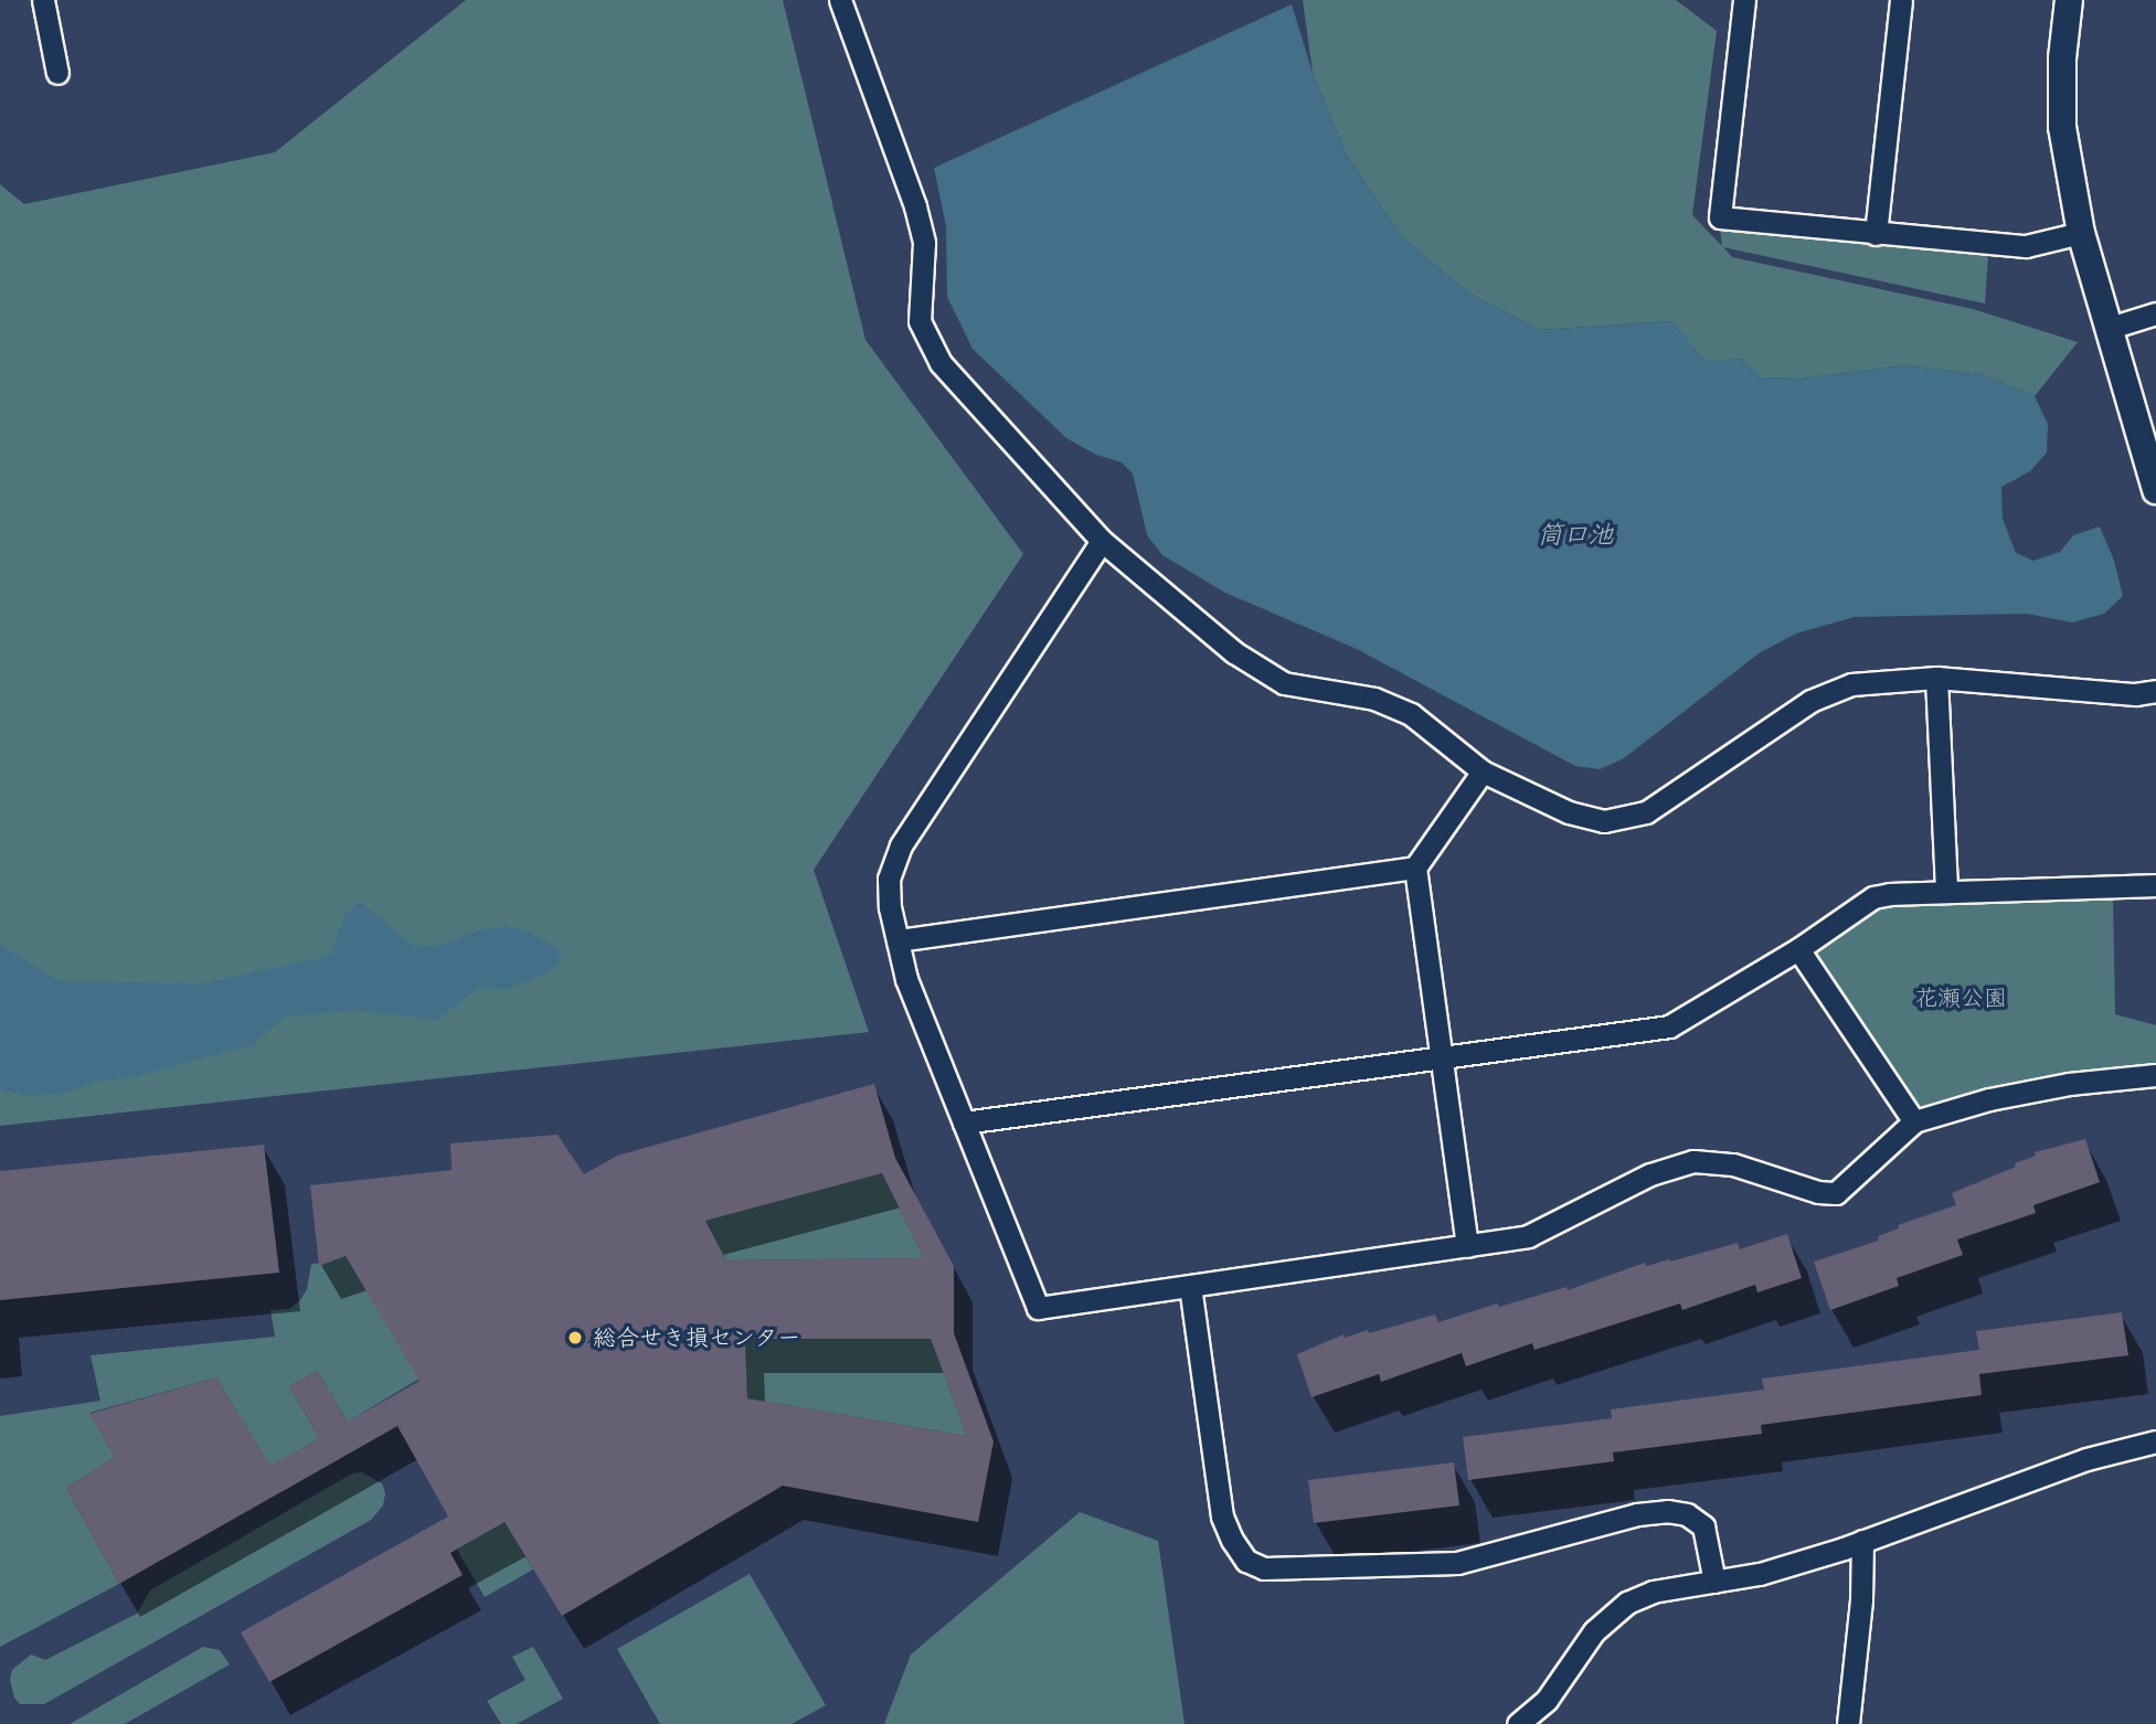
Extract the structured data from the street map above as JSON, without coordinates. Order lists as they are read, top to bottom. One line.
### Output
{"water":["筒口池"],"parks":["花瀬公園"],"places":["総合せき損センター"]}
